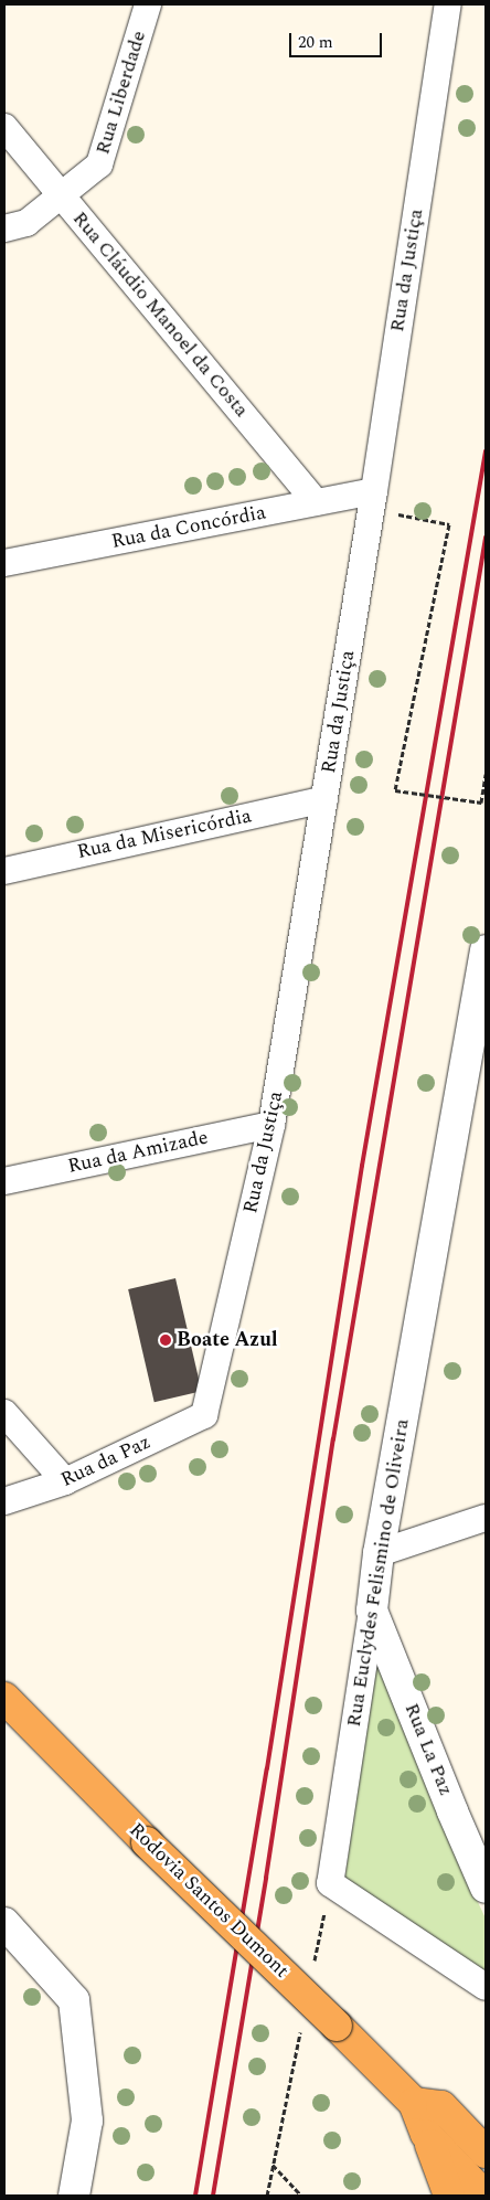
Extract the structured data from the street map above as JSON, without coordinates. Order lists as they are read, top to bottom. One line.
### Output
{"streets":{"highway":["Rodovia Santos Dumont"],"street":["Rua Liberdade","Rua da Justiça","Rua Cláudio Manoel da Costa","Rua da Concórdia","Rua da Misericórdia","Rua da Amizade","Rua da Paz","Rua Euclydes Felismino de Oliveira","Rua La Paz"]},"crossings":[["Rua Liberdade","Rua Cláudio Manoel da Costa"],["Rua da Justiça","Rua da Concórdia"],["Rua da Justiça","Rua da Misericórdia"],["Rua da Justiça","Rua da Amizade"],["Rua da Justiça","Rua da Paz"],["Rua Cláudio Manoel da Costa","Rua da Concórdia"],["Rua Euclydes Felismino de Oliveira","Rua La Paz"]],"places":["Boate Azul"],"scale_bar":"20 m"}
